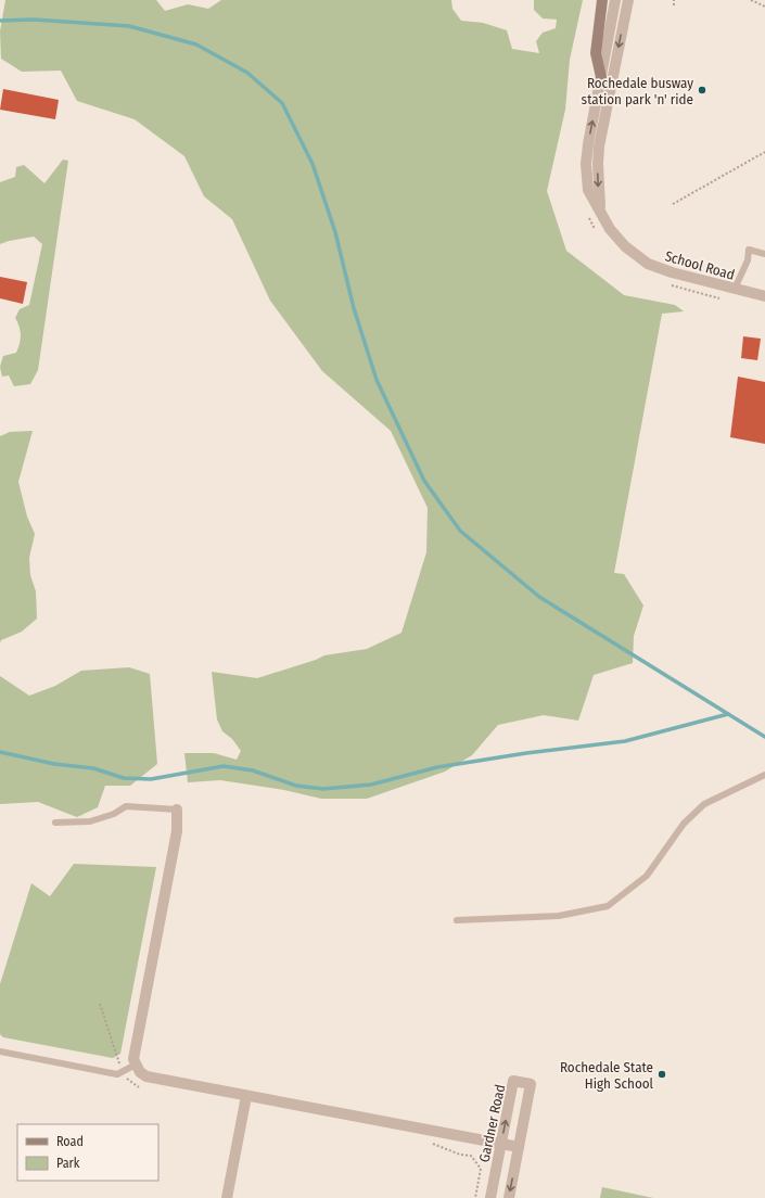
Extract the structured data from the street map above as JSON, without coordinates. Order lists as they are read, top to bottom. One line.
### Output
{"streets":{"street":["School Road","Gardner Road"]},"places":["Rochedale busway station park 'n' ride","Rochedale State High School"],"legend":["Road","Park"]}
